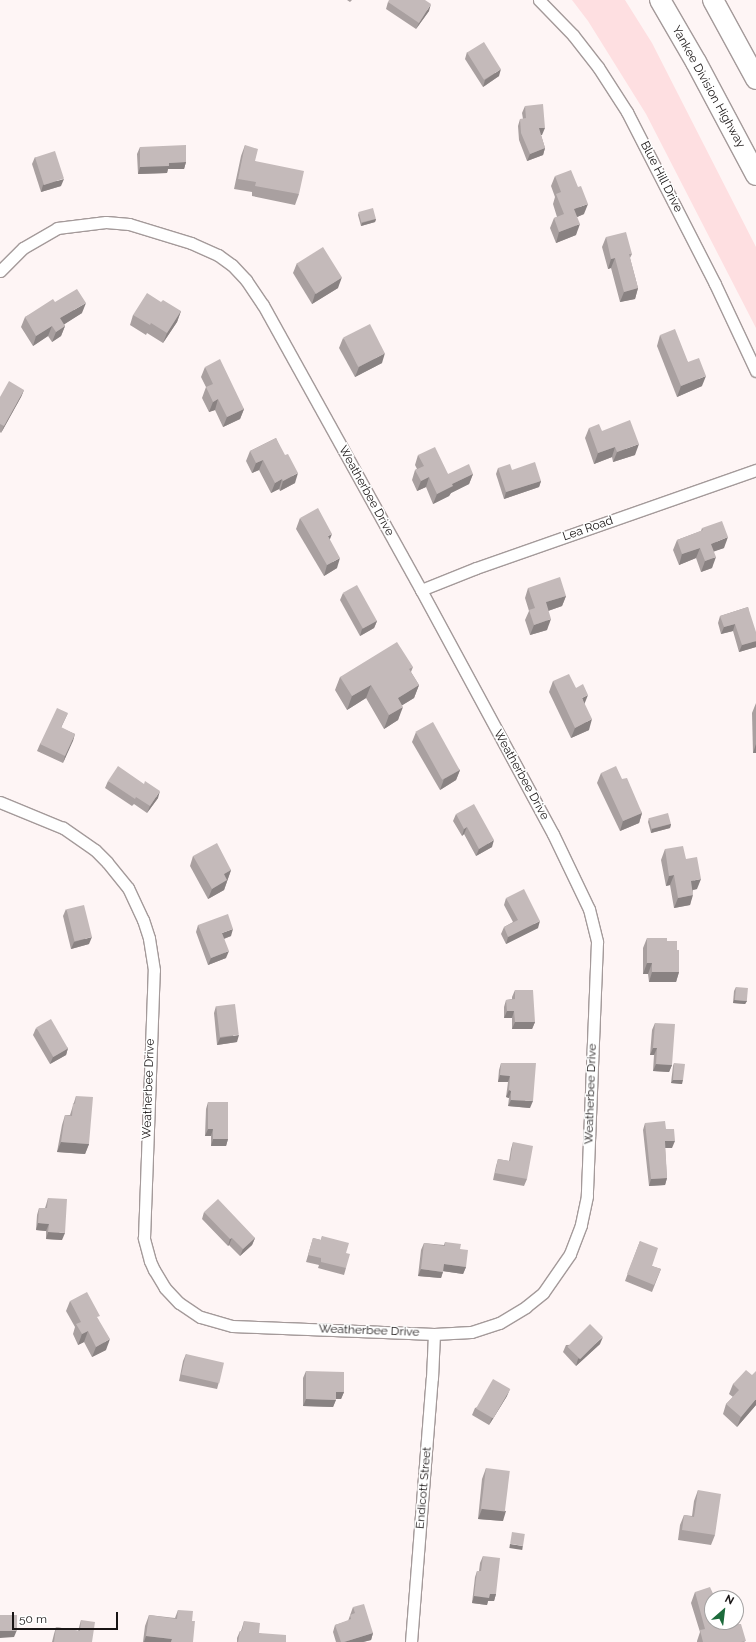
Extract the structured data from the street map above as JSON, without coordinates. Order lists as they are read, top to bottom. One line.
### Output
{"streets":{"highway":["Yankee Division Highway"],"street":["Blue Hill Drive","Weatherbee Drive","Lea Road","Endicott Street"]},"crossings":[["Weatherbee Drive","Lea Road"],["Weatherbee Drive","Endicott Street"]],"scale_bar":"50 m","north":"top right"}
